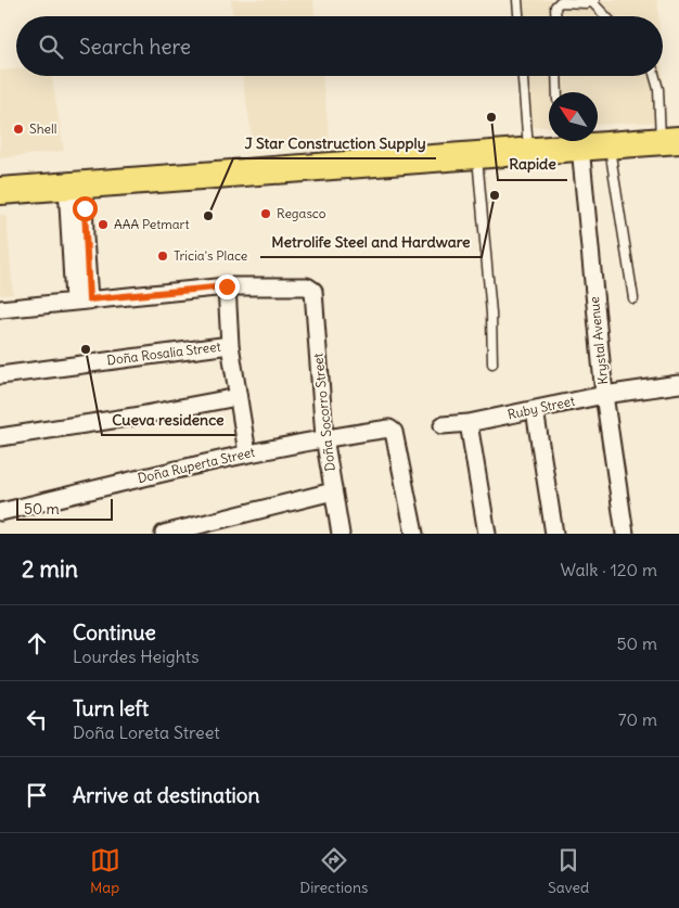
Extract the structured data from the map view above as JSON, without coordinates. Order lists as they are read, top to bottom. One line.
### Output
{"streets":{"street":["Krystal Avenue","Doña Rosalia Street","Ruby Street","Doña Socorro Street","Doña Ruperta Street"]},"crossings":[["Krystal Avenue","Ruby Street"],["Doña Socorro Street","Doña Ruperta Street"]],"places":["Rapide","Shell","Metrolife Steel and Hardware","Regasco","J Star Construction Supply","AAA Petmart","Tricia's Place","Cueva residence"],"scale_bar":"50 m","north":"top left","page":{"search":"Search here","scale":"50 m","heading":["2 min","Walk · 120 m"],"list":[["Continue","Lourdes Heights","50 m"],["Turn left","Doña Loreta Street","70 m"],"Arrive at destination"],"nav":["Map","Directions","Saved"]}}
